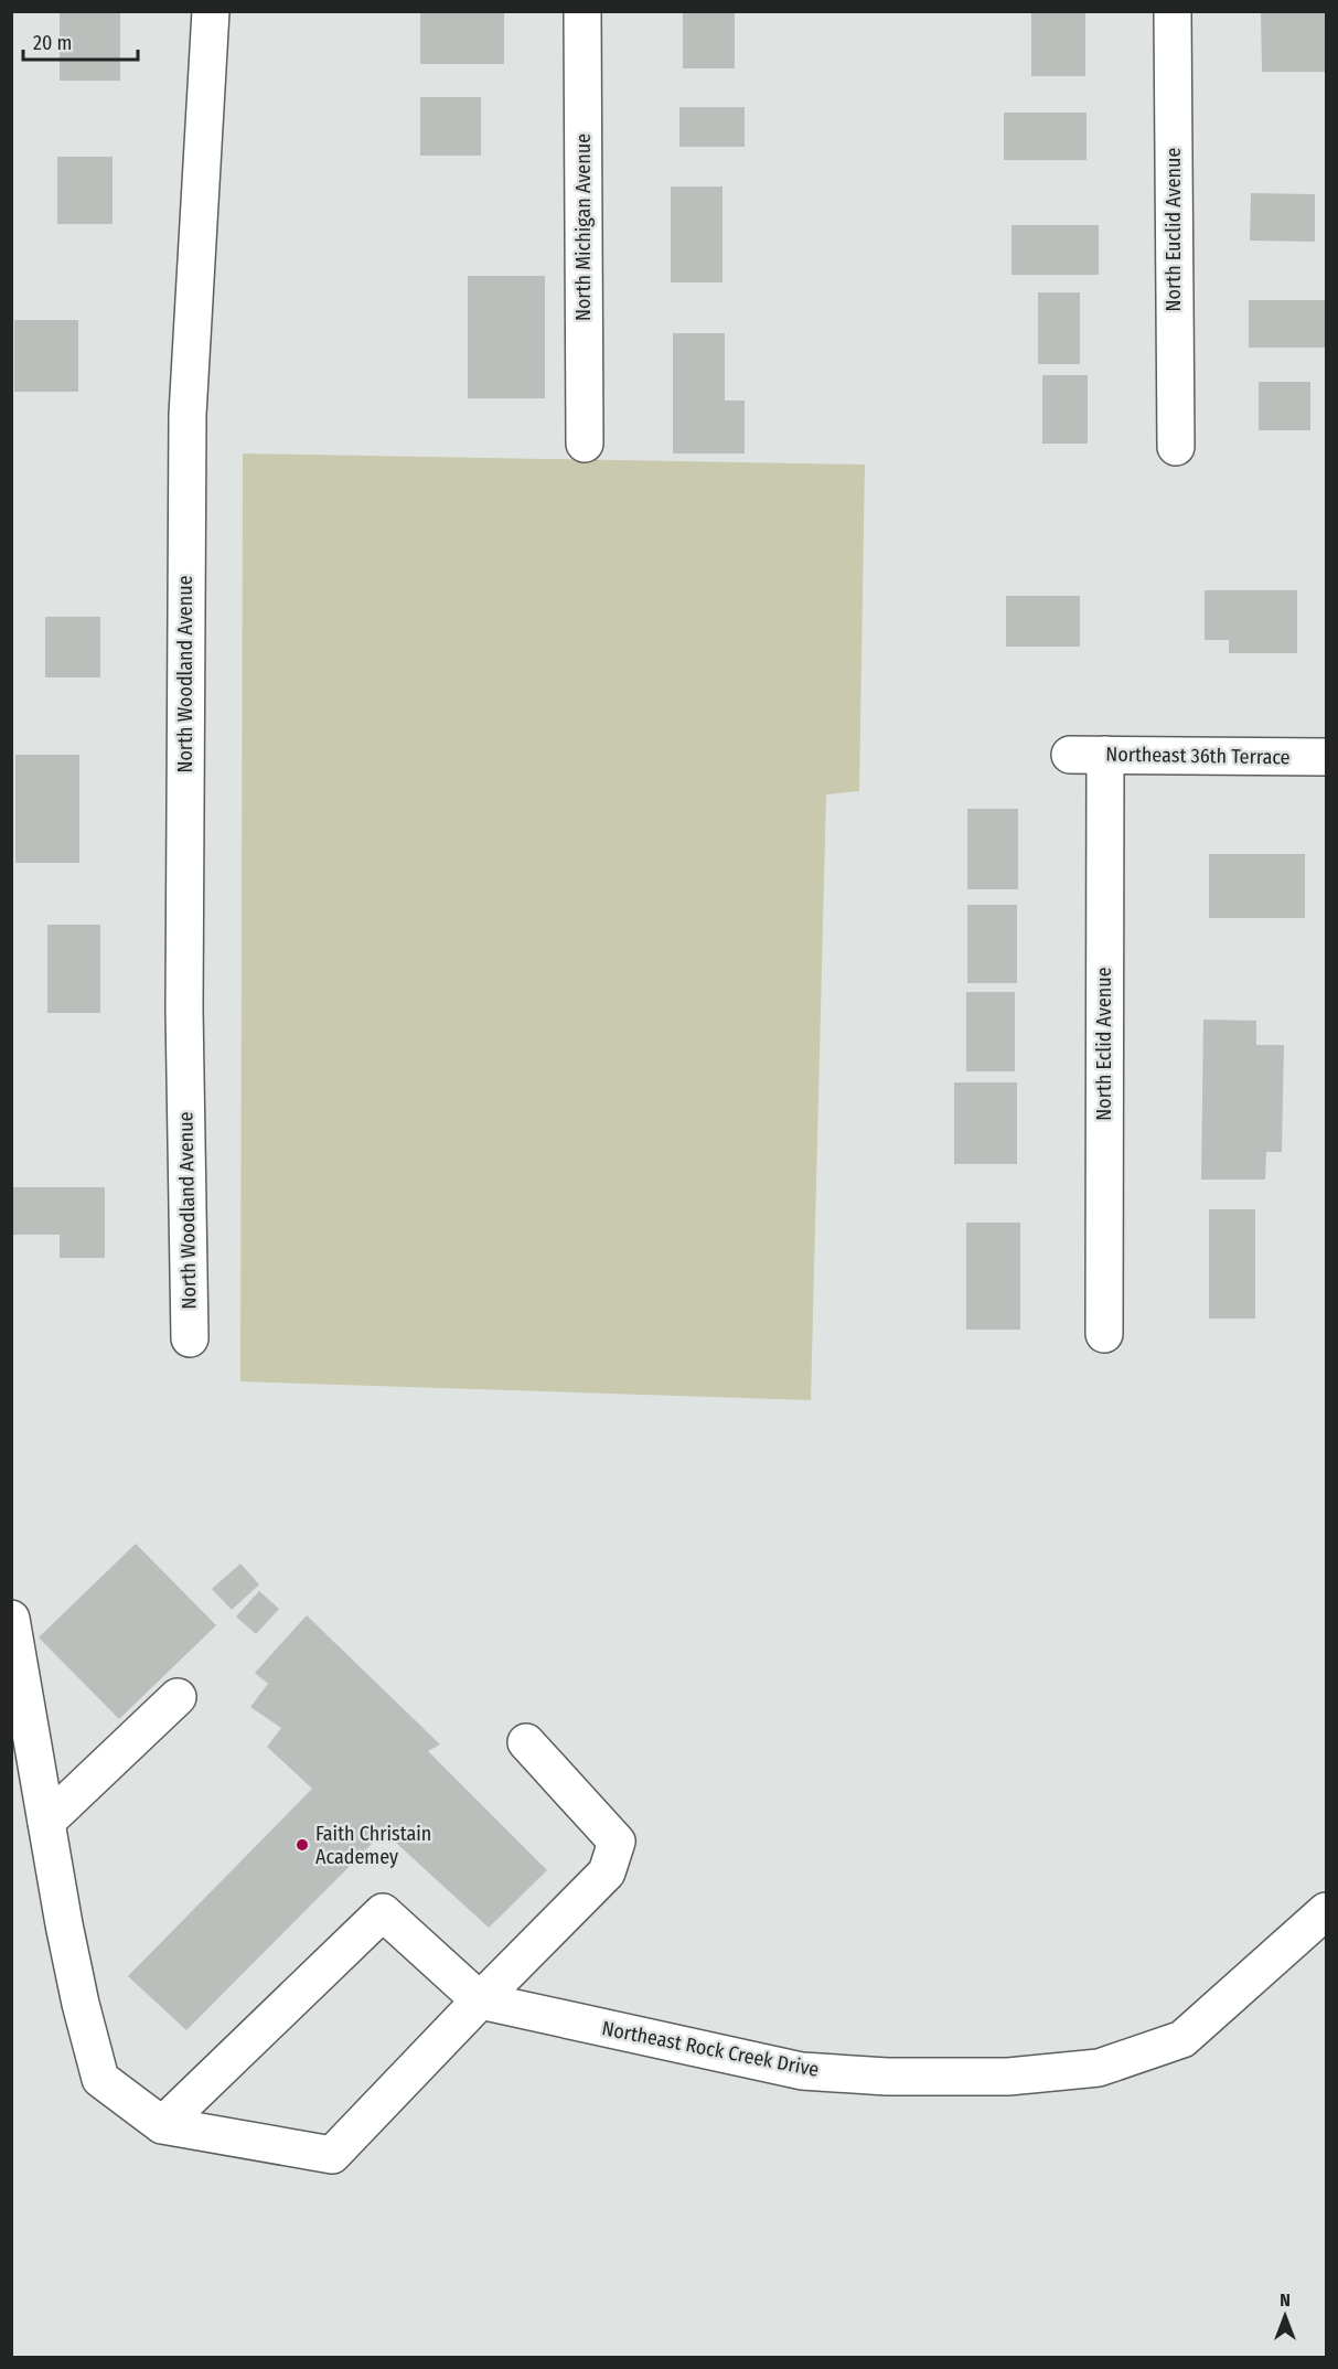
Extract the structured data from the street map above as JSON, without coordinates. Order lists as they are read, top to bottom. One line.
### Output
{"streets":{"street":["North Michigan Avenue","North Euclid Avenue","North Woodland Avenue","Northeast 36th Terrace","North Eclid Avenue","Northeast Rock Creek Drive"]},"crossings":[["Northeast 36th Terrace","North Eclid Avenue"]],"places":["Faith Christain Academey"],"scale_bar":"20 m","north":"top"}
